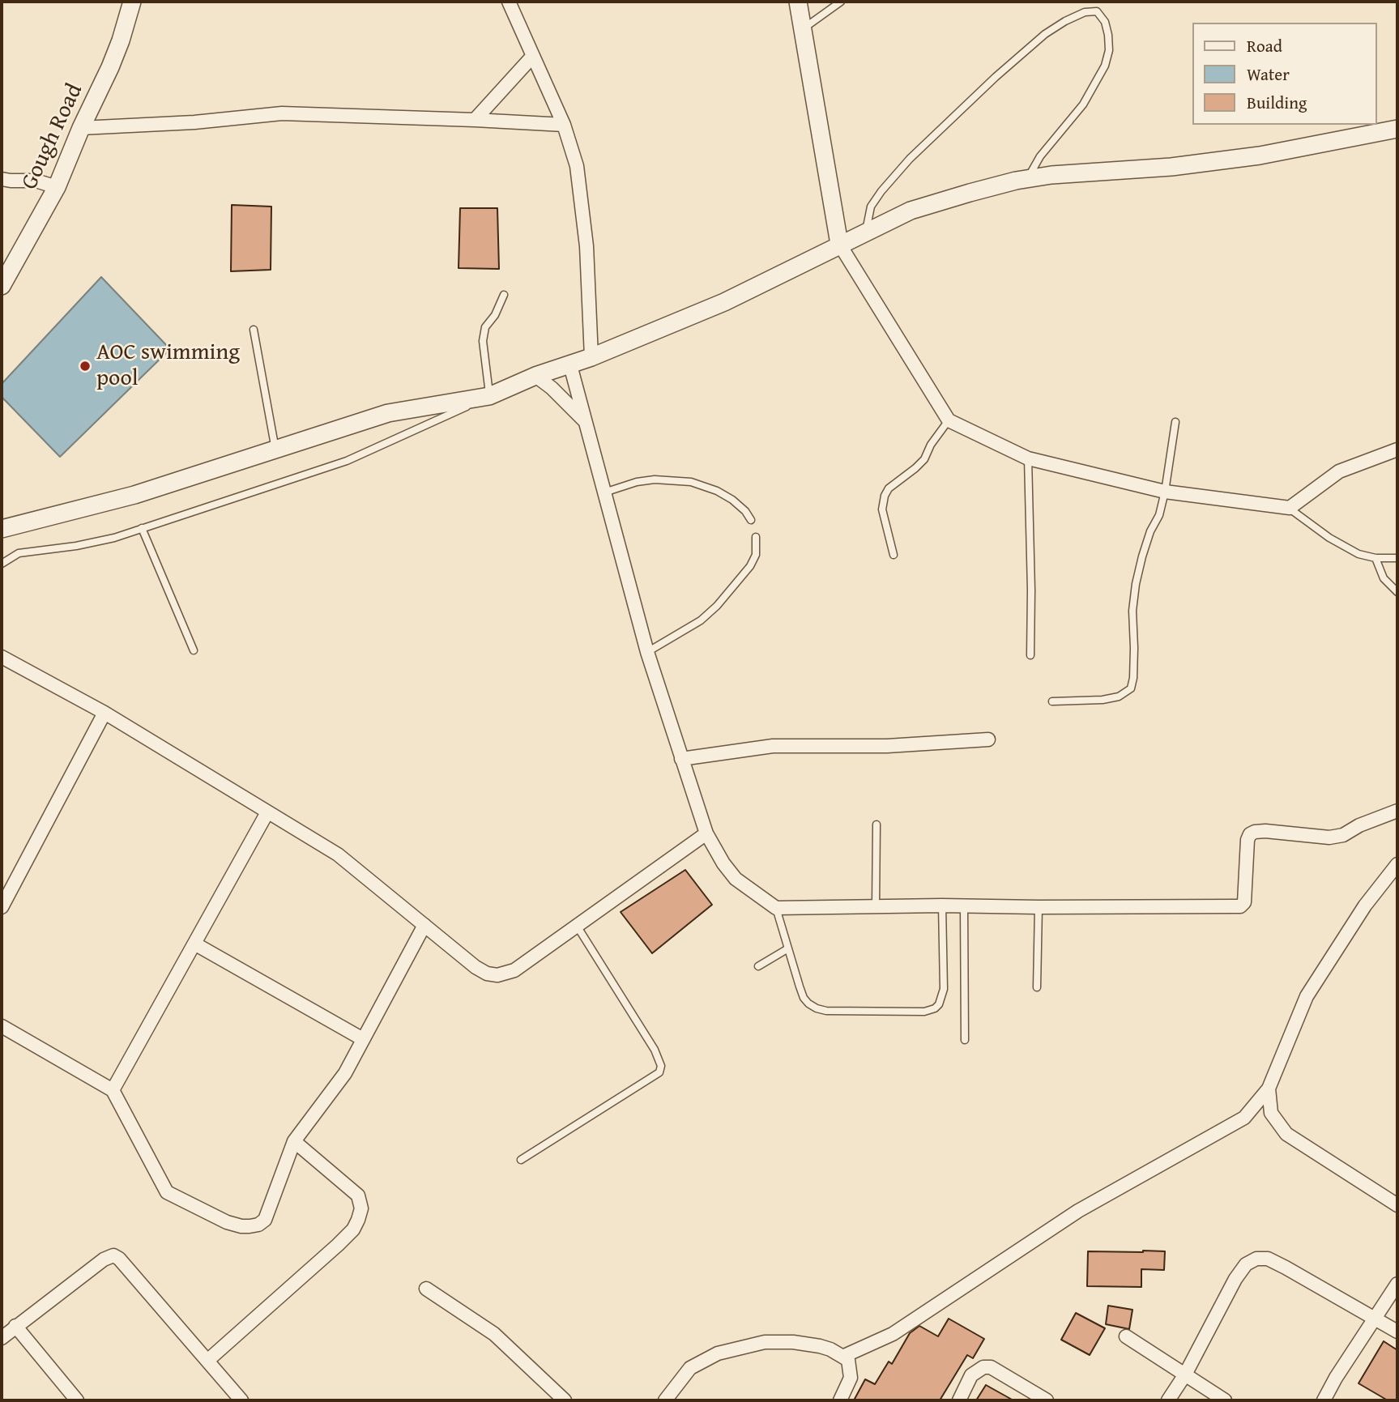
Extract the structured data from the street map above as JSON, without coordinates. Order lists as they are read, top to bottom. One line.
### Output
{"streets":{"street":["Gough Road"]},"places":["AOC swimming pool"],"legend":["Road","Water","Building"]}
